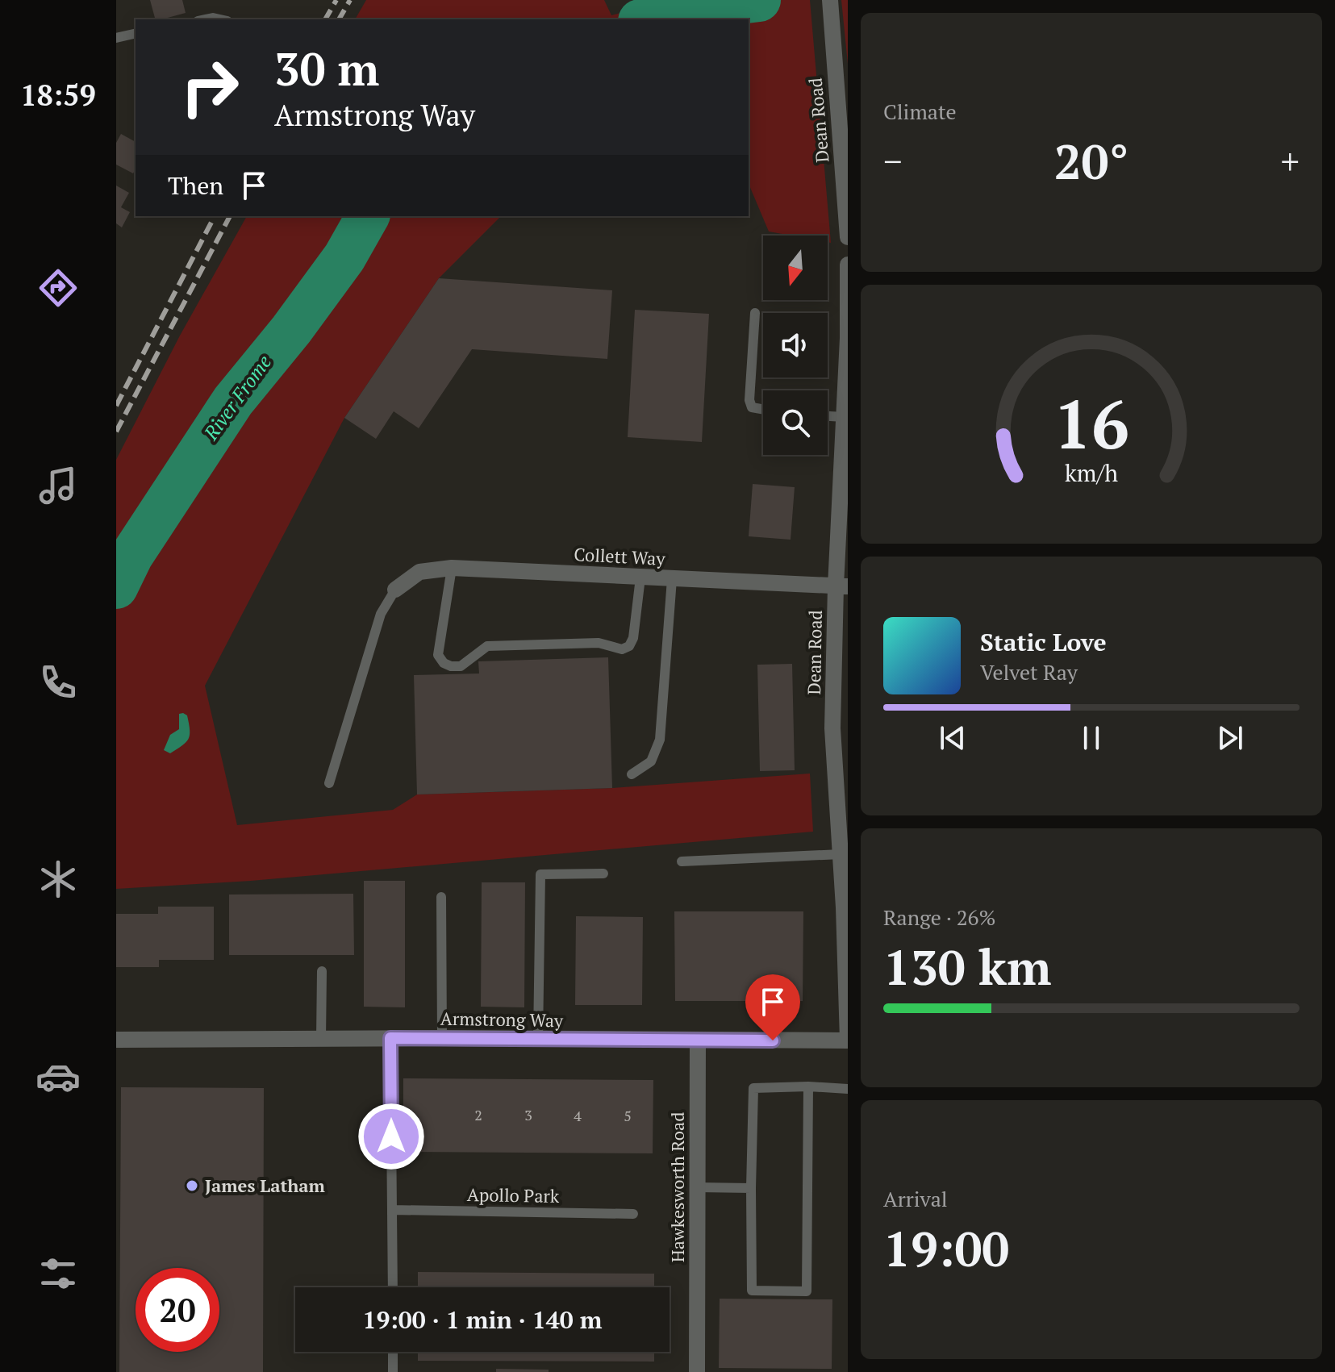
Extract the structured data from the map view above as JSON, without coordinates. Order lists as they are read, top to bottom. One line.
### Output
{"streets":{"street":["Dean Road","Collett Way","Armstrong Way","Hawkesworth Road"],"lane":["Apollo Park"]},"crossings":[["Dean Road","Collett Way"],["Dean Road","Armstrong Way"],["Armstrong Way","Hawkesworth Road"]],"water":["River Frome"],"places":["James Latham"],"house_numbers":["2","3","4","5"],"north":"bottom","page":{"tabs":"18:59","tile":["Climate",["Range · 26%","130 km"],["Arrival","19:00"]],"turn":["30 m","Armstrong Way"],"heat":["−","20°","+"],"then":"Then","song":["Static Love","Velvet Ray"],"limit":"20","trip":"19:00 · 1 min · 140 m","gauge":["16","km/h"]}}
